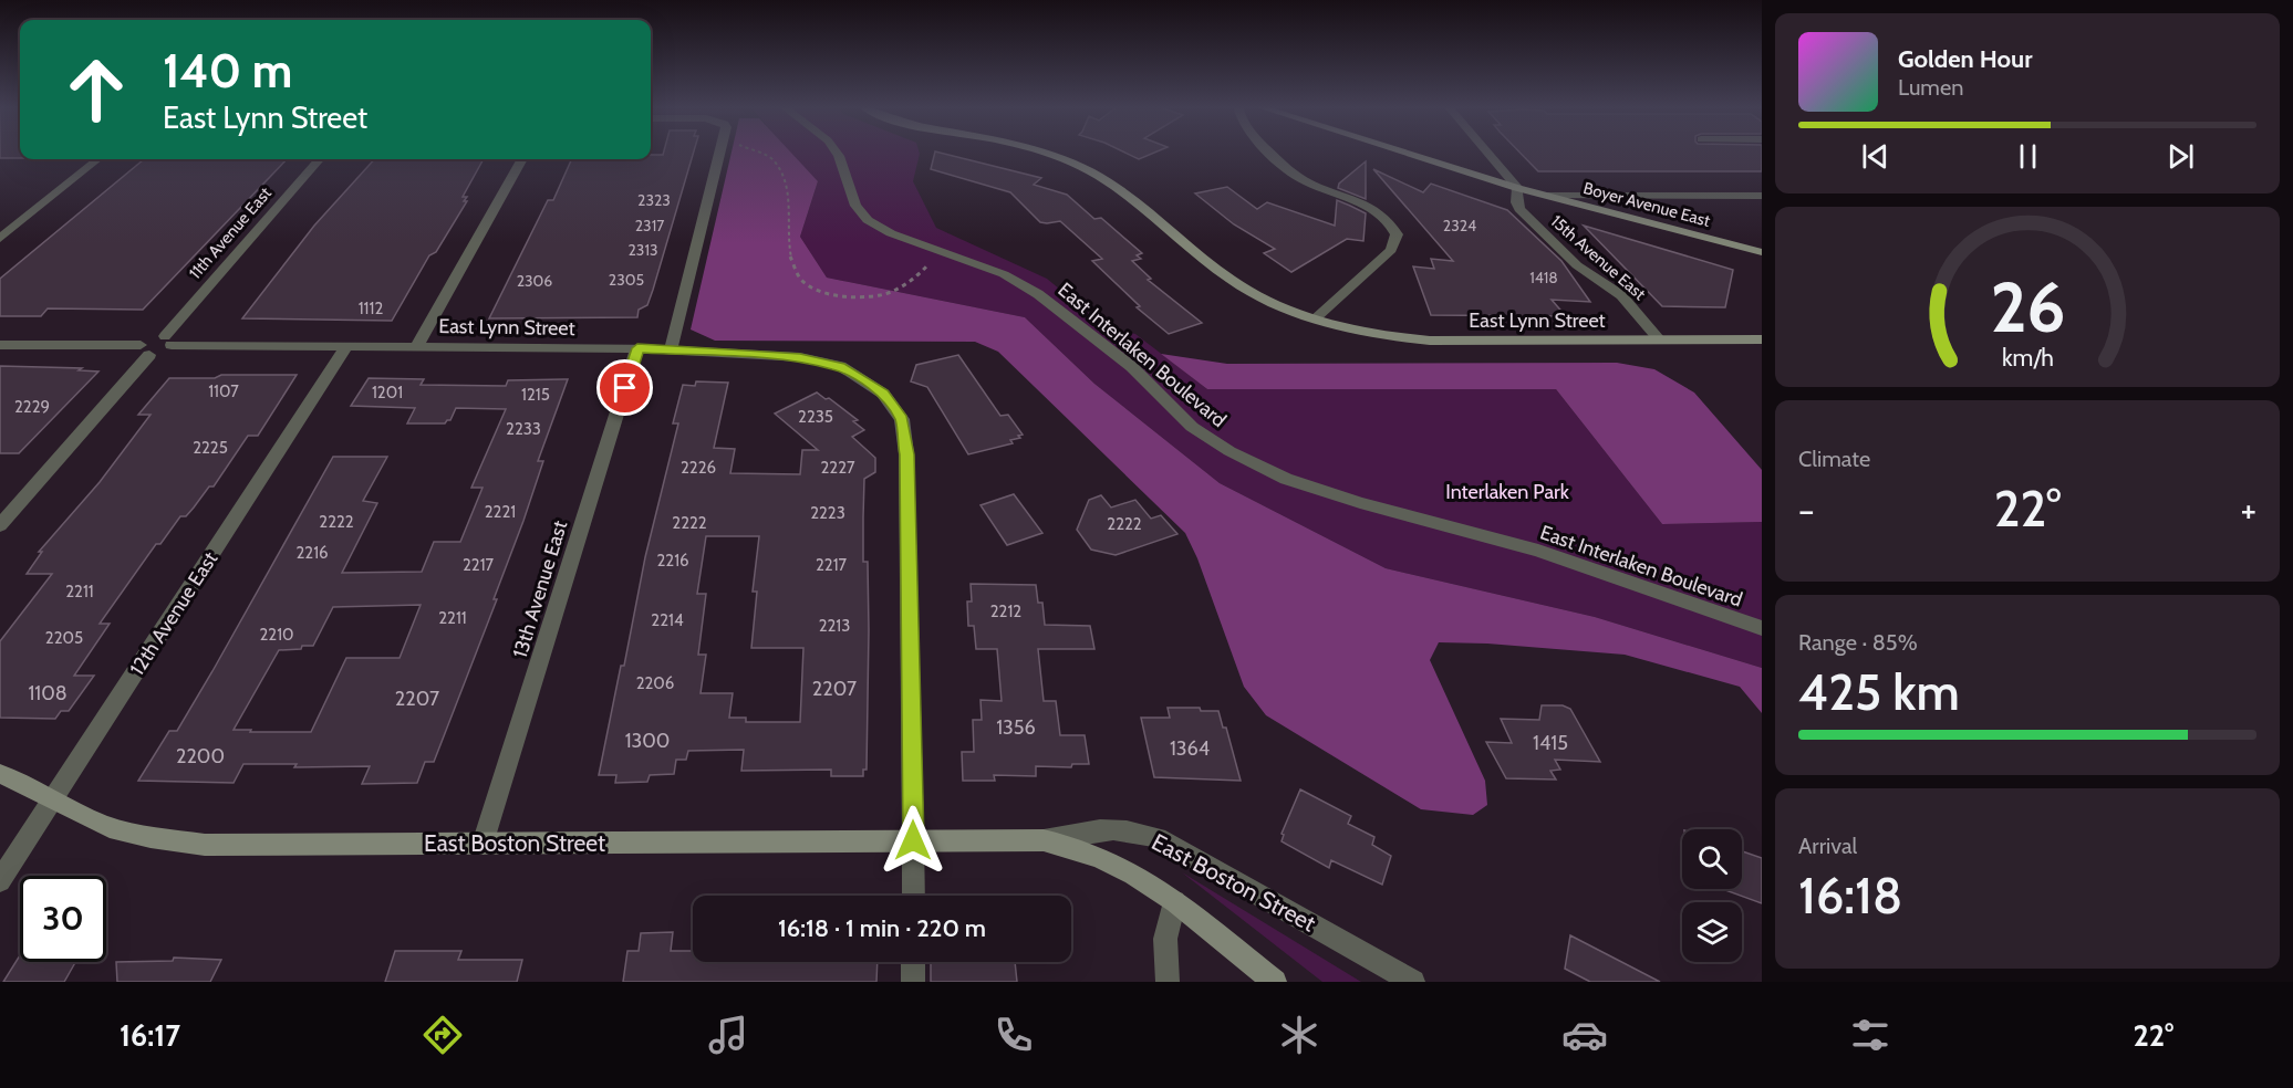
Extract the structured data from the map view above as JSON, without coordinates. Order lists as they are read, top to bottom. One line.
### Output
{"streets":{"street":["Boyer Avenue East","11th Avenue East","15th Avenue East","East Lynn Street","East Interlaken Boulevard","13th Avenue East","12th Avenue East","East Boston Street"]},"crossings":[["Boyer Avenue East","15th Avenue East"],["11th Avenue East","East Lynn Street"],["15th Avenue East","East Lynn Street"],["East Lynn Street","13th Avenue East"],["East Lynn Street","12th Avenue East"],["East Lynn Street","East Boston Street"],["13th Avenue East","East Boston Street"],["12th Avenue East","East Boston Street"]],"parks":["Interlaken Park"],"house_numbers":["2323","2317","2324","2313","1418","2305","2306","1112","1107","1201","1215","2229","2235","2233","2225","2226","2227","2221","2223","2222","2222","2222","2216","2216","2217","2217","2211","2212","2211","2214","2213","2210","2205","2206","2207","1108","2207","1356","1300","1415","1364","2200"],"page":{"turn":["140 m","East Lynn Street"],"song":["Golden Hour","Lumen"],"tile":["Climate",["Range · 85%","425 km"],["Arrival","16:18"]],"heat":["−","22°","+"],"limit":"30","trip":"16:18 · 1 min · 220 m","tabs":["16:17","22°"],"gauge":["26","km/h"]}}
